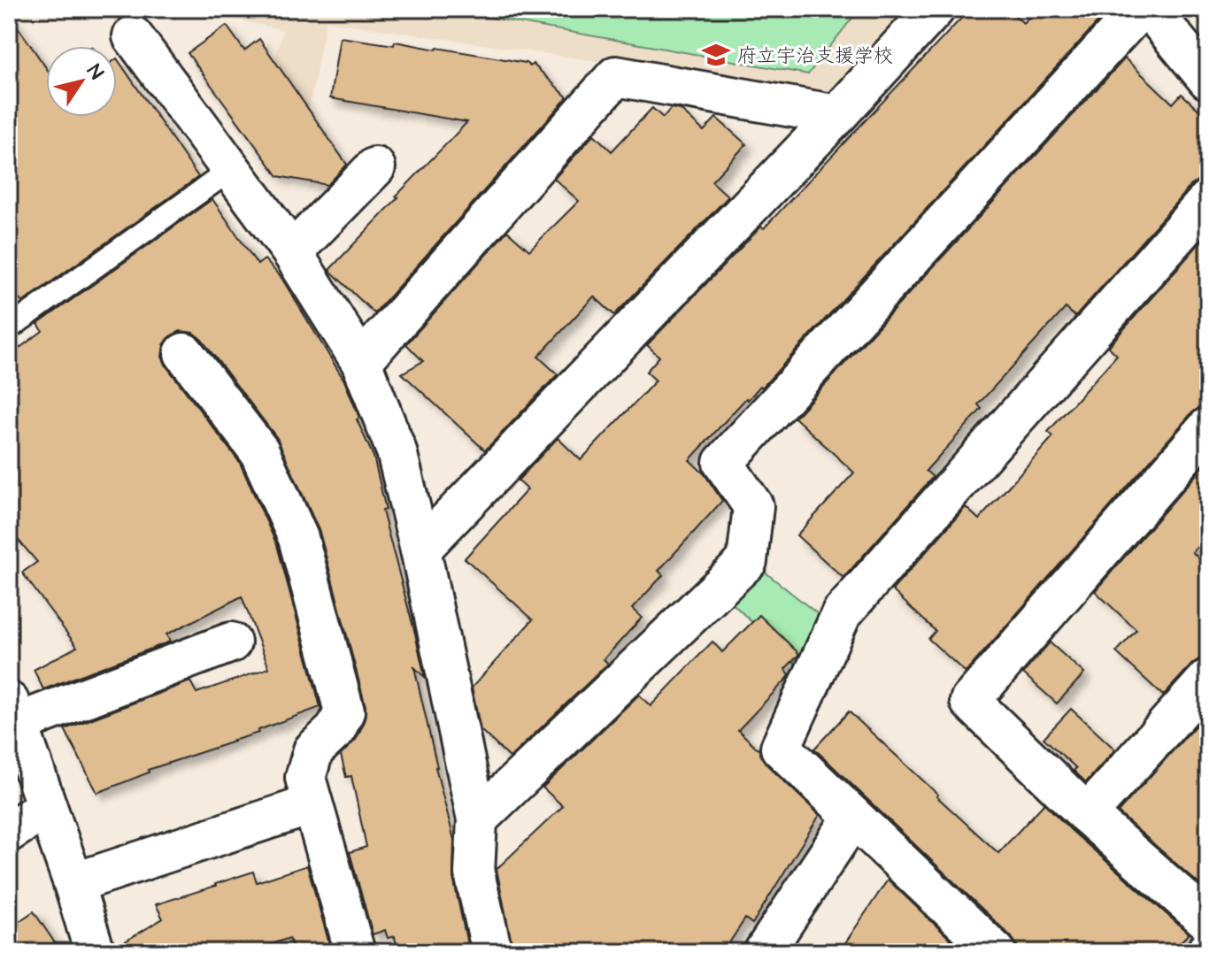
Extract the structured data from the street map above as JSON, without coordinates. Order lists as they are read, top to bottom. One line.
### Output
{"places":{"school or university":["府立宇治支援学校"]},"north":"top right"}
